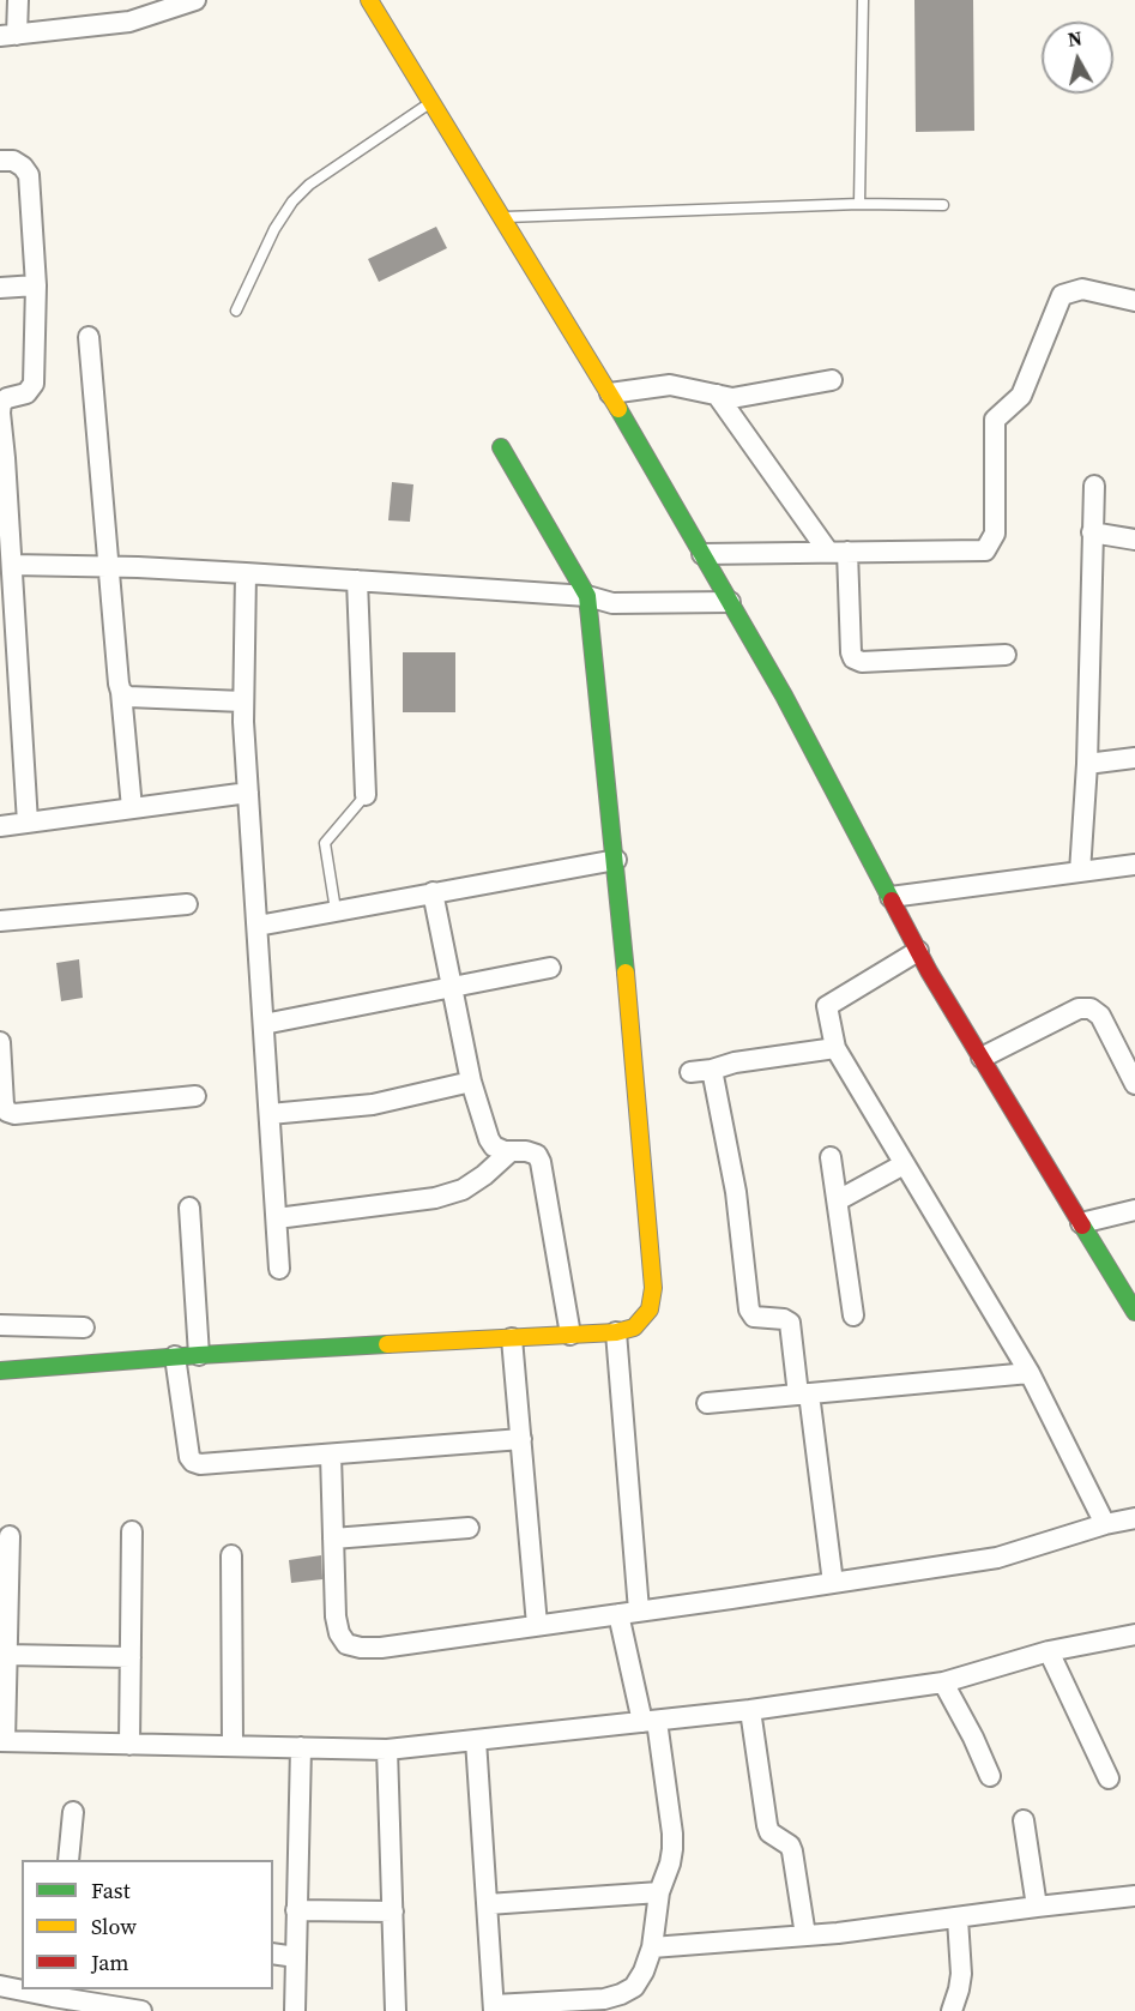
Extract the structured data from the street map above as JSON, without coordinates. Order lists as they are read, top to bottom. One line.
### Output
{"legend":["Fast","Slow","Jam"],"north":"top"}
